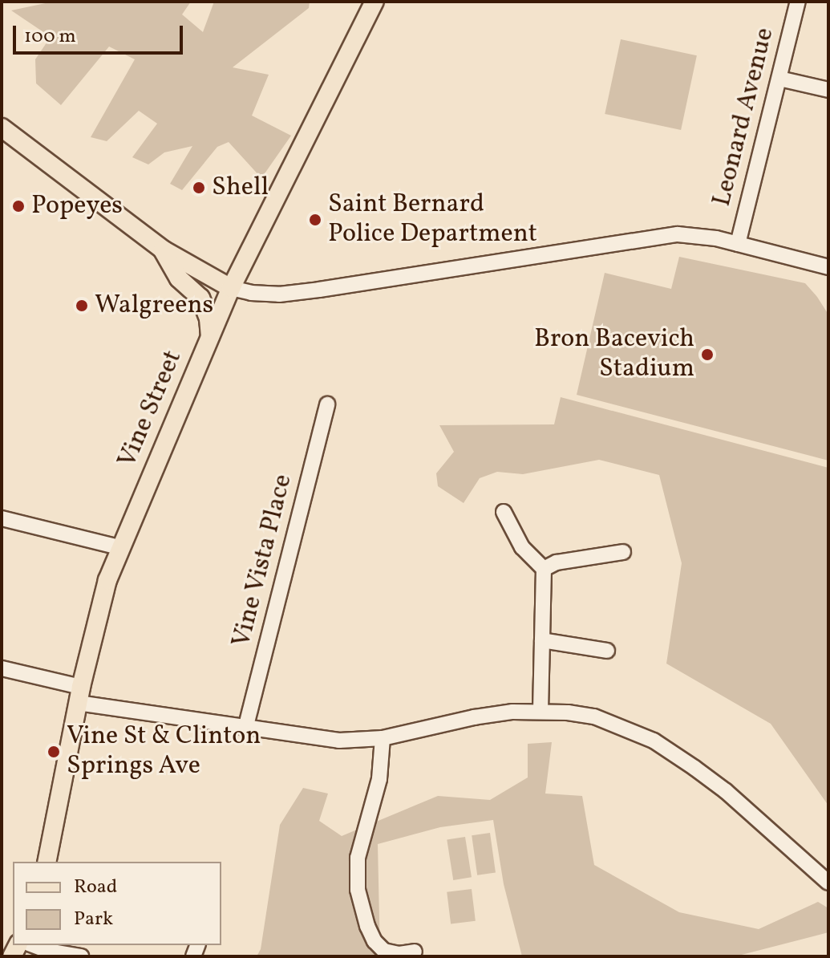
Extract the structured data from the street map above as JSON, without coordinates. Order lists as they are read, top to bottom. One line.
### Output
{"streets":{"main road":["Vine Street"],"street":["Leonard Avenue","Vine Vista Place"]},"places":["Shell","Popeyes","Saint Bernard Police Department","Walgreens","Bron Bacevich Stadium","Vine St & Clinton Springs Ave"],"legend":["Road","Park"],"scale_bar":"100 m"}
